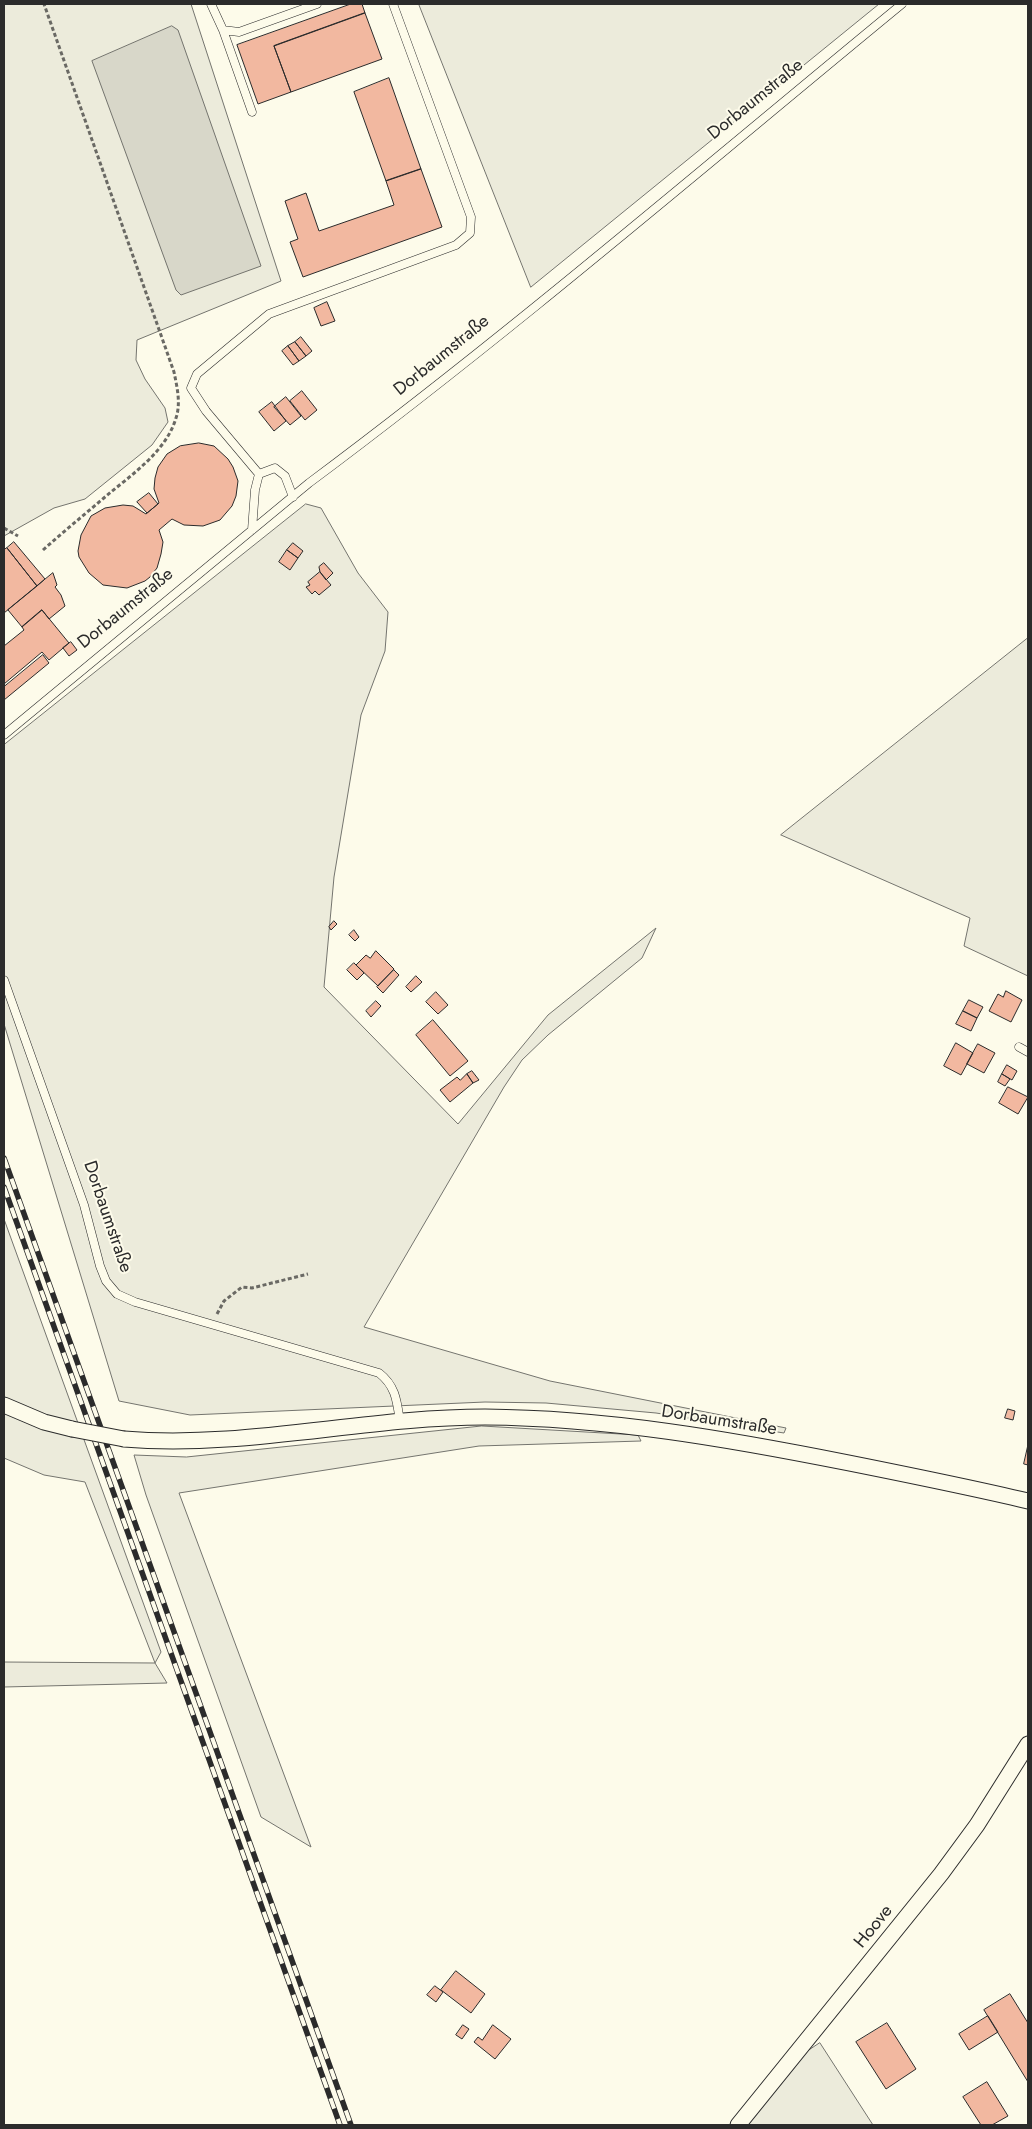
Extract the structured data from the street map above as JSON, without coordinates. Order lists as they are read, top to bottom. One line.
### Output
{"streets":{"street":["Dorbaumstraße","Hoove"]}}
